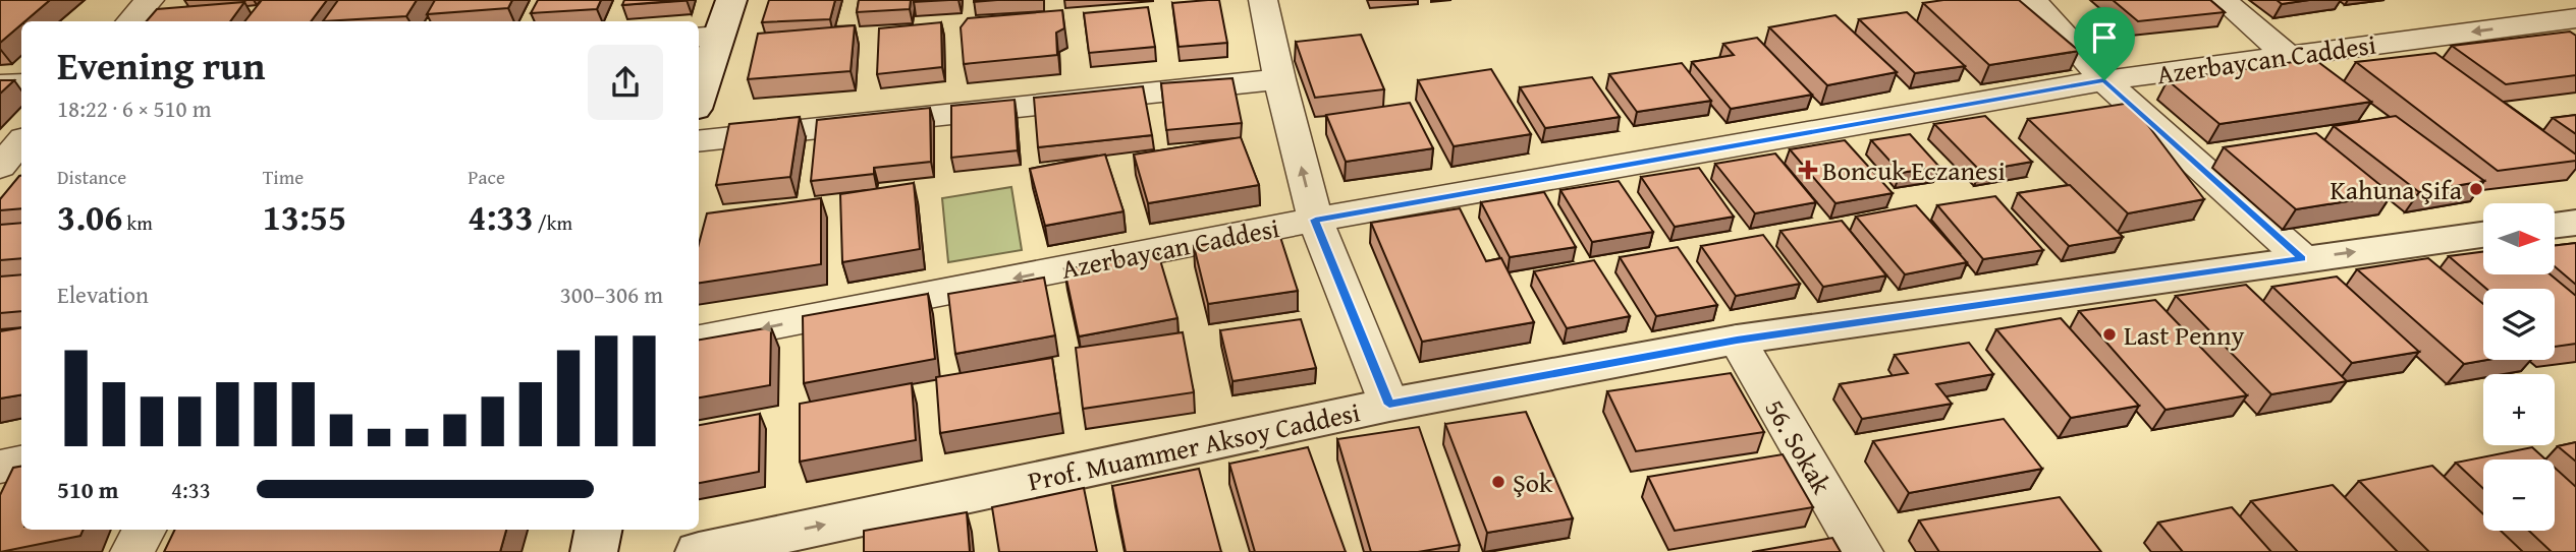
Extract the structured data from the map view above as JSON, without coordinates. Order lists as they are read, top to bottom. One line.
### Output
{"streets":{"street":["Azerbaycan Caddesi","Prof. Muammer Aksoy Caddesi","56. Sokak"]},"crossings":[["Prof. Muammer Aksoy Caddesi","56. Sokak"]],"one_way":["Prof. Muammer Aksoy Caddesi"],"places":{"health":["Boncuk Eczanesi"],"other":["Kahuna Şifa","Last Penny","Şok"]},"north":"right","page":{"heading":["Evening run","18:22 · 6 × 510 m"],"stats":[["Distance","3.06 km"],["Time","13:55"],["Pace","4:33 /km"]],"map_buttons":["+","−"],"chart":["Elevation","300–306 m"],"list":[{"name":"510 m","note":"4:33"}]}}
